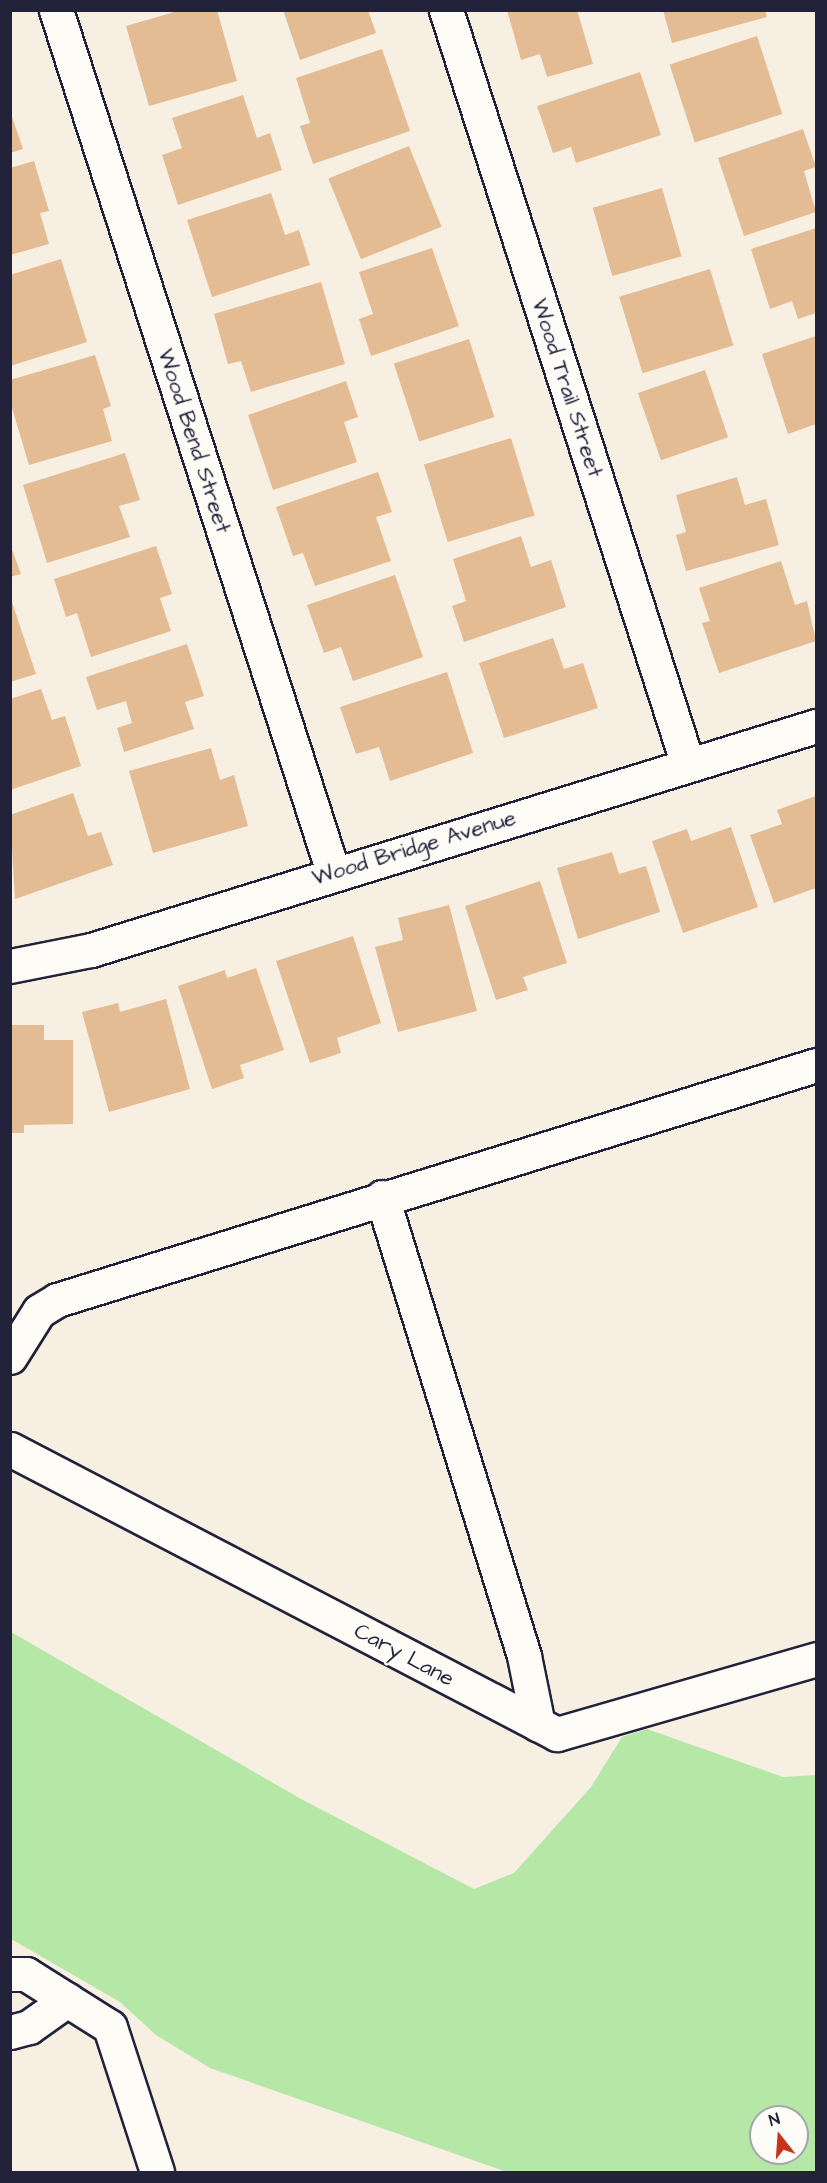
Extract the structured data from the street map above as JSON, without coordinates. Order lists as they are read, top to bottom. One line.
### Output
{"streets":{"street":["Wood Trail Street","Wood Bend Street","Wood Bridge Avenue","Cary Lane"]},"crossings":[["Wood Trail Street","Wood Bridge Avenue"],["Wood Bend Street","Wood Bridge Avenue"]],"north":"top"}
